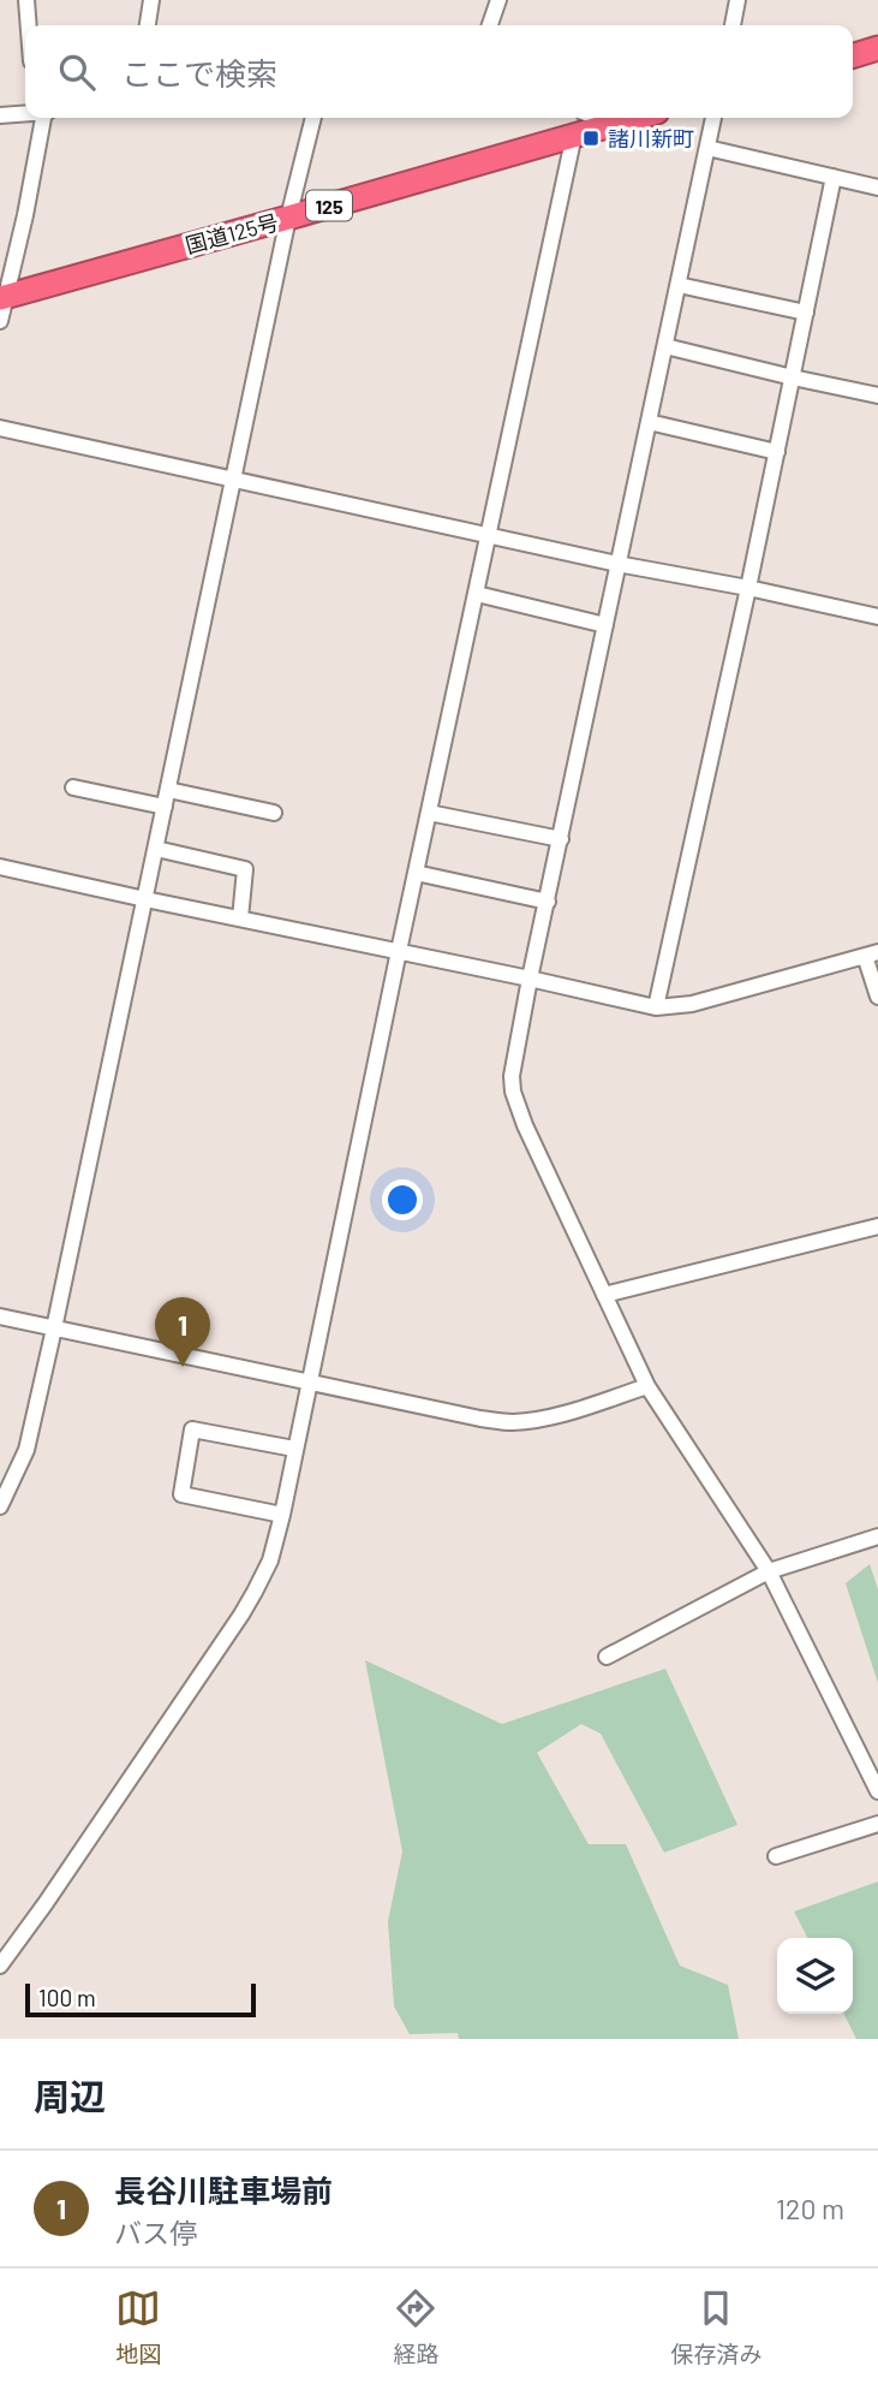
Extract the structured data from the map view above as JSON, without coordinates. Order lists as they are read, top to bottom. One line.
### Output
{"streets":{"highway":["125","国道125号"]},"places":{"transit":["諸川新町"]},"scale_bar":"100 m","page":{"search":"ここで検索","pins":"1","scale":"100 m","heading":"周辺","list":[{"mark":"1","name":"長谷川駐車場前","note":"バス停","value":"120 m"}],"nav":["地図","経路","保存済み"]}}
